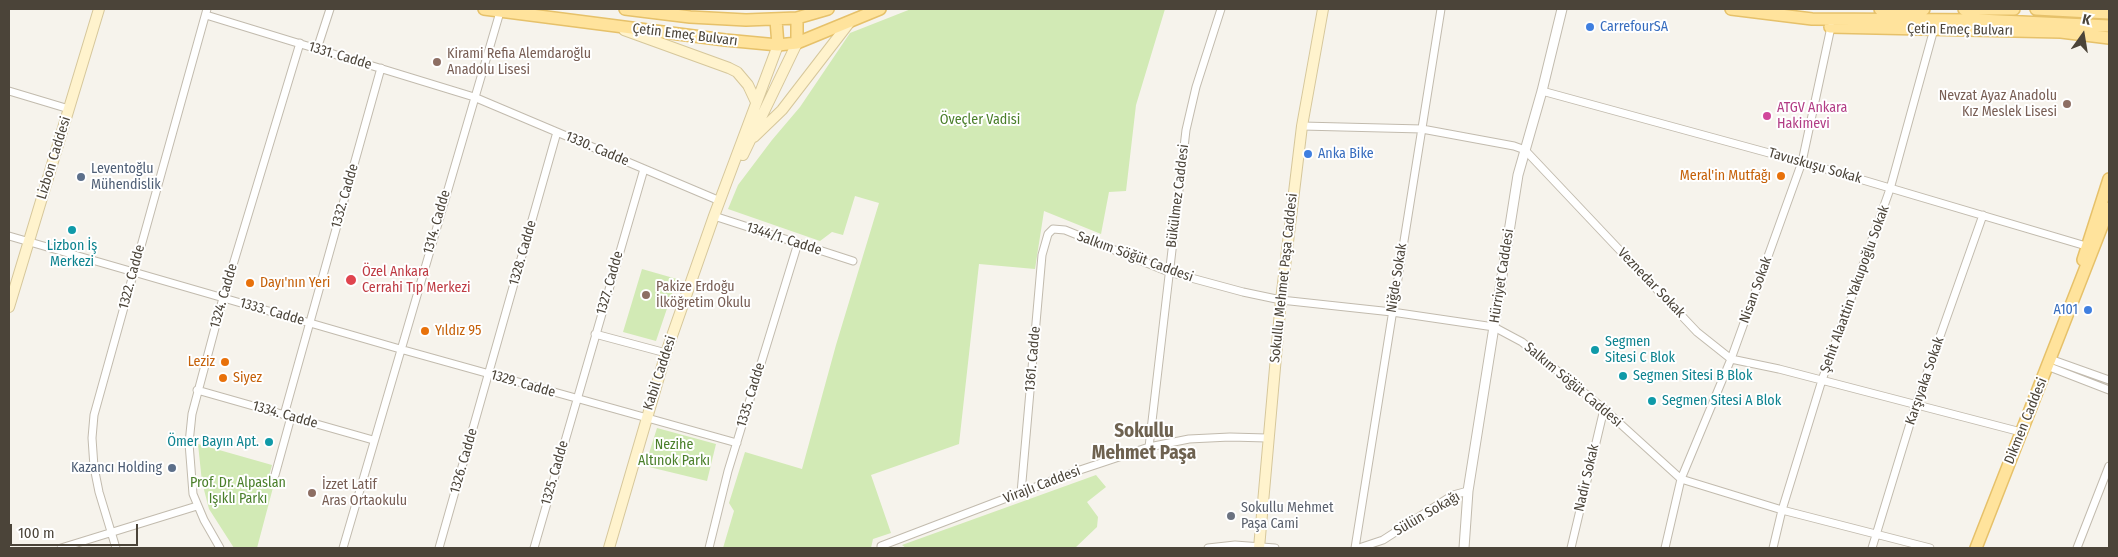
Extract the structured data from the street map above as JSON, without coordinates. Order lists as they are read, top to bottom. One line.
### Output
{"streets":{"main road":["Çetin Emeç Bulvarı","Lizbon Caddesi","Sokullu Mehmet Paşa Caddesi","Kabil Caddesi","Dikmen Caddesi"],"street":["1331. Cadde","1330. Cadde","Tavuskuşu Sokak","1332. Cadde","Bükülmez Caddesi","1314. Cadde","1344/1. Cadde","1328. Cadde","Salkım Söğüt Caddesi","Hürriyet Caddesi","1322. Cadde","Niğde Sokak","1327. Cadde","Veznedar Sokak","Şehit Alaattin Yakupoğlu Sokak","Nisan Sokak","1324. Cadde","1333. Cadde","1361. Cadde","Karşıyaka Sokak","1329. Cadde","1335. Cadde","1334. Cadde","1326. Cadde","1325. Cadde","Nadir Sokak","Virajlı Caddesi","Sülün Sokağı"]},"crossings":[["Çetin Emeç Bulvarı","1314. Cadde"],["Çetin Emeç Bulvarı","Şehit Alaattin Yakupoğlu Sokak"],["Çetin Emeç Bulvarı","Nisan Sokak"],["Çetin Emeç Bulvarı","Kabil Caddesi"],["1331. Cadde","1330. Cadde"],["1331. Cadde","1332. Cadde"],["1331. Cadde","1314. Cadde"],["1331. Cadde","1322. Cadde"],["1331. Cadde","1324. Cadde"],["1330. Cadde","1314. Cadde"],["1330. Cadde","1328. Cadde"],["1330. Cadde","1327. Cadde"],["1330. Cadde","Kabil Caddesi"],["Lizbon Caddesi","1333. Cadde"],["Tavuskuşu Sokak","Hürriyet Caddesi"],["Tavuskuşu Sokak","Şehit Alaattin Yakupoğlu Sokak"],["Tavuskuşu Sokak","Nisan Sokak"],["Tavuskuşu Sokak","Karşıyaka Sokak"],["Tavuskuşu Sokak","Dikmen Caddesi"],["1332. Cadde","1333. Cadde"],["1332. Cadde","1334. Cadde"],["Bükülmez Caddesi","Salkım Söğüt Caddesi"],["Bükülmez Caddesi","Virajlı Caddesi"],["1314. Cadde","1333. Cadde"],["1314. Cadde","1329. Cadde"],["1314. Cadde","1334. Cadde"],["1344/1. Cadde","Kabil Caddesi"],["1344/1. Cadde","1335. Cadde"],["1328. Cadde","1329. Cadde"],["1328. Cadde","1326. Cadde"],["Salkım Söğüt Caddesi","Hürriyet Caddesi"],["Salkım Söğüt Caddesi","Sokullu Mehmet Paşa Caddesi"],["Salkım Söğüt Caddesi","Niğde Sokak"],["Salkım Söğüt Caddesi","Şehit Alaattin Yakupoğlu Sokak"],["Salkım Söğüt Caddesi","Nisan Sokak"],["Salkım Söğüt Caddesi","1361. Cadde"],["Salkım Söğüt Caddesi","Karşıyaka Sokak"],["Salkım Söğüt Caddesi","Nadir Sokak"],["Hürriyet Caddesi","Veznedar Sokak"],["Hürriyet Caddesi","Sülün Sokağı"],["1322. Cadde","1333. Cadde"],["Sokullu Mehmet Paşa Caddesi","Virajlı Caddesi"],["1327. Cadde","1329. Cadde"],["1327. Cadde","1325. Cadde"],["Veznedar Sokak","Şehit Alaattin Yakupoğlu Sokak"],["Veznedar Sokak","Nisan Sokak"],["Veznedar Sokak","Karşıyaka Sokak"],["Veznedar Sokak","Dikmen Caddesi"],["1324. Cadde","1333. Cadde"],["1324. Cadde","1334. Cadde"],["1333. Cadde","1329. Cadde"],["1361. Cadde","Virajlı Caddesi"],["Kabil Caddesi","1329. Cadde"],["1329. Cadde","1335. Cadde"],["1329. Cadde","1326. Cadde"],["1329. Cadde","1325. Cadde"]],"districts":["Sokullu Mehmet Paşa"],"parks":["Öveçler Vadisi","Nezihe Altınok Parkı","Prof. Dr. Alpaslan Işıklı Parkı"],"places":["CarrefourSA","Kirami Refia Alemdaroğlu Anadolu Lisesi","Nevzat Ayaz Anadolu Kız Meslek Lisesi","ATGV Ankara Hakimevi","Anka Bike","Meral'in Mutfağı","Leventoğlu Mühendislik","Lizbon İş Merkezi","Özel Ankara Cerrahi Tıp Merkezi","Dayı'nın Yeri","Pakize Erdoğu İlköğretim Okulu","A101","Yıldız 95","Segmen Sitesi C Blok","Leziz","Segmen Sitesi B Blok","Siyez","Segmen Sitesi A Blok","Ömer Bayın Apt.","Kazancı Holding","İzzet Latif Aras Ortaokulu","Sokullu Mehmet Paşa Cami"],"scale_bar":"100 m","north":"top"}
